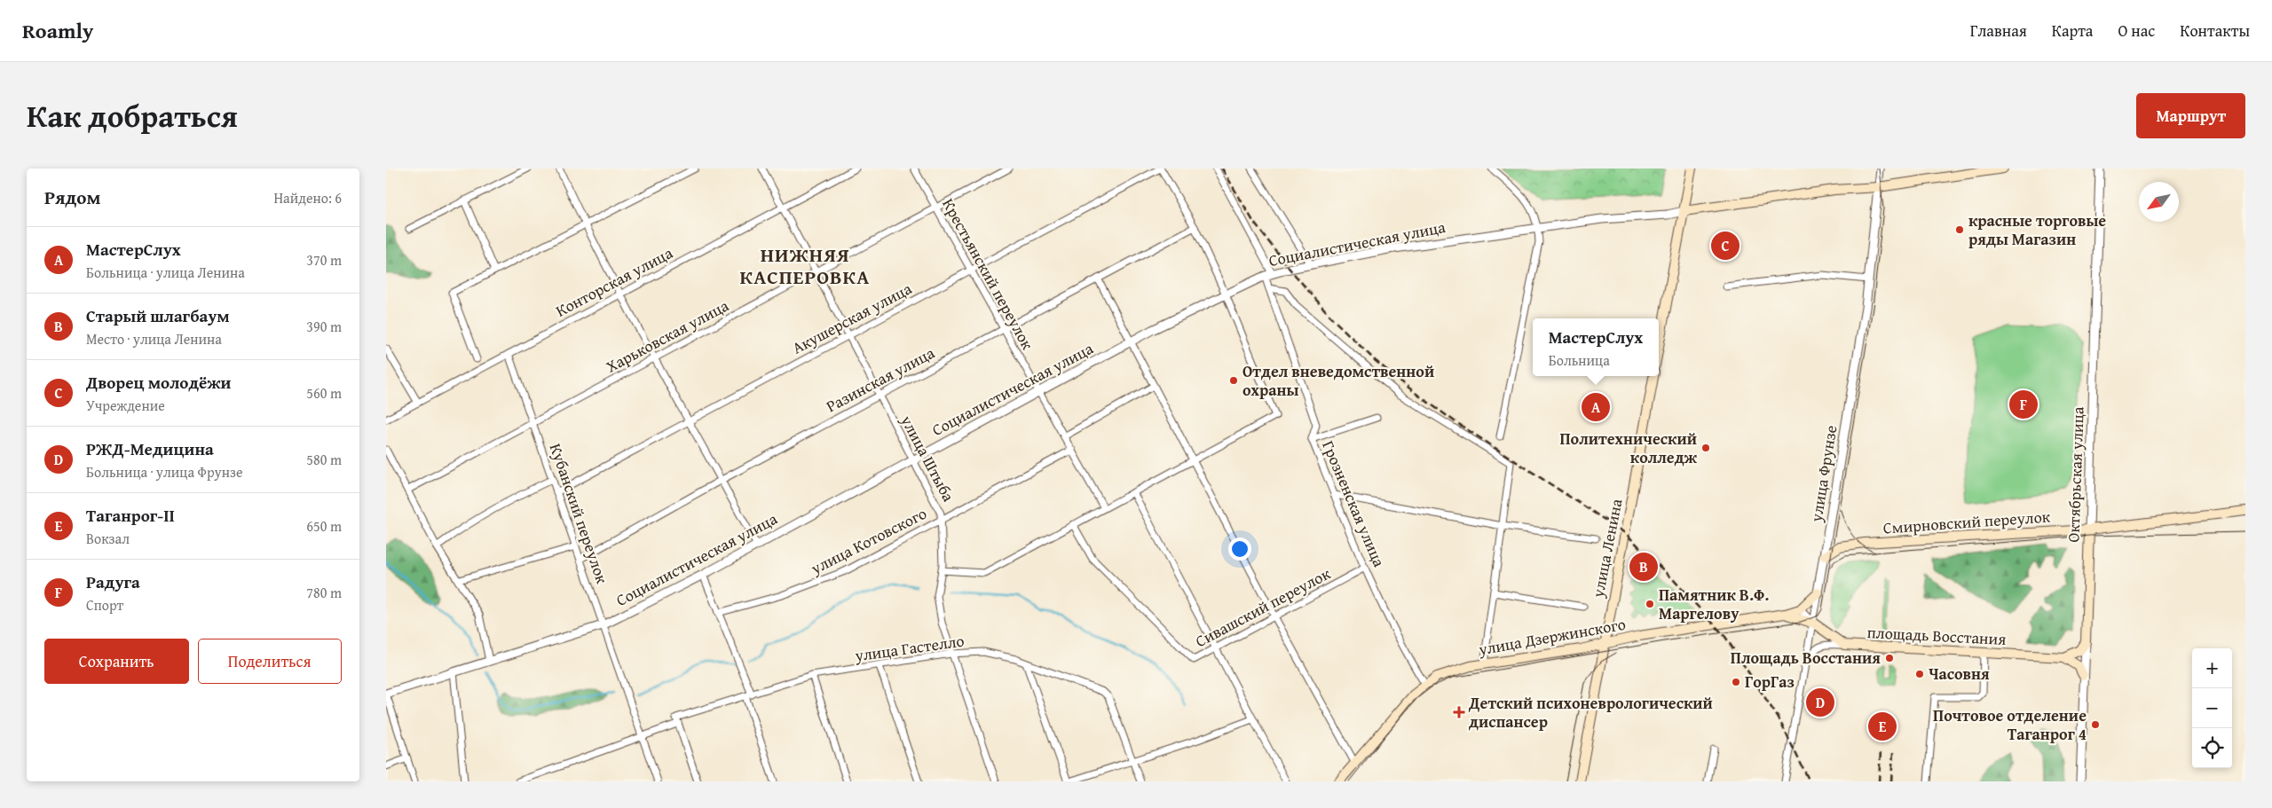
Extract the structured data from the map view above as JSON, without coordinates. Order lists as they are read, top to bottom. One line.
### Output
{"streets":{"main road":["Октябрьская улица","Смирновский переулок","улица Ленина","площадь Восстания","улица Дзержинского"],"street":["Социалистическая улица","Крестьянский переулок","Конторская улица","Акушерская улица","Харьковская улица","Разинская улица","улица Штыба","улица Фрунзе","Грозненская улица","Кубанский переулок","улица Котовского","Сивашский переулок","улица Гастелло"]},"crossings":[["Социалистическая улица","Крестьянский переулок"],["Социалистическая улица","улица Штыба"],["Социалистическая улица","Грозненская улица"],["Социалистическая улица","Кубанский переулок"],["Крестьянский переулок","Акушерская улица"],["Крестьянский переулок","Харьковская улица"],["Крестьянский переулок","Разинская улица"],["Крестьянский переулок","улица Котовского"],["Конторская улица","улица Штыба"],["Конторская улица","Кубанский переулок"],["Акушерская улица","улица Штыба"],["Акушерская улица","Кубанский переулок"],["Харьковская улица","улица Штыба"],["Харьковская улица","Кубанский переулок"],["Разинская улица","улица Штыба"],["Разинская улица","Кубанский переулок"],["улица Штыба","улица Котовского"],["улица Штыба","улица Гастелло"],["улица Фрунзе","Смирновский переулок"],["улица Фрунзе","площадь Восстания"],["улица Фрунзе","улица Дзержинского"],["Октябрьская улица","Смирновский переулок"],["Грозненская улица","Сивашский переулок"],["Грозненская улица","улица Дзержинского"],["Кубанский переулок","улица Гастелло"],["улица Ленина","улица Дзержинского"],["площадь Восстания","улица Дзержинского"]],"districts":["НИЖНЯЯ КАСПЕРОВКА"],"places":{"other":["красные торговые ряды Магазин","Отдел вневедомственной охраны","Политехнический колледж","Памятник В.Ф. Маргелову","Площадь Восстания","Часовня","ГорГаз","Почтовое отделение Таганрог 4"],"health":["Детский психоневрологический диспансер"]},"north":"bottom left","page":{"header":"Roamly","nav":["Главная","Карта","О нас","Контакты"],"title":"Как добраться","buttons":["Маршрут",["Сохранить","Поделиться"]],"heading":["Рядом","Найдено: 6"],"list":[{"mark":"A","name":"МастерСлух","note":"Больница · улица Ленина","value":"370 m"},{"mark":"B","name":"Старый шлагбаум","note":"Место · улица Ленина","value":"390 m"},{"mark":"C","name":"Дворец молодёжи","note":"Учреждение","value":"560 m"},{"mark":"D","name":"РЖД-Медицина","note":"Больница · улица Фрунзе","value":"580 m"},{"mark":"E","name":"Таганрог-II","note":"Вокзал","value":"650 m"},{"mark":"F","name":"Радуга","note":"Спорт","value":"780 m"}],"pins":["C","F","A","B","D","E"],"popup":["МастерСлух","Больница"],"map_buttons":["+","−"]}}
